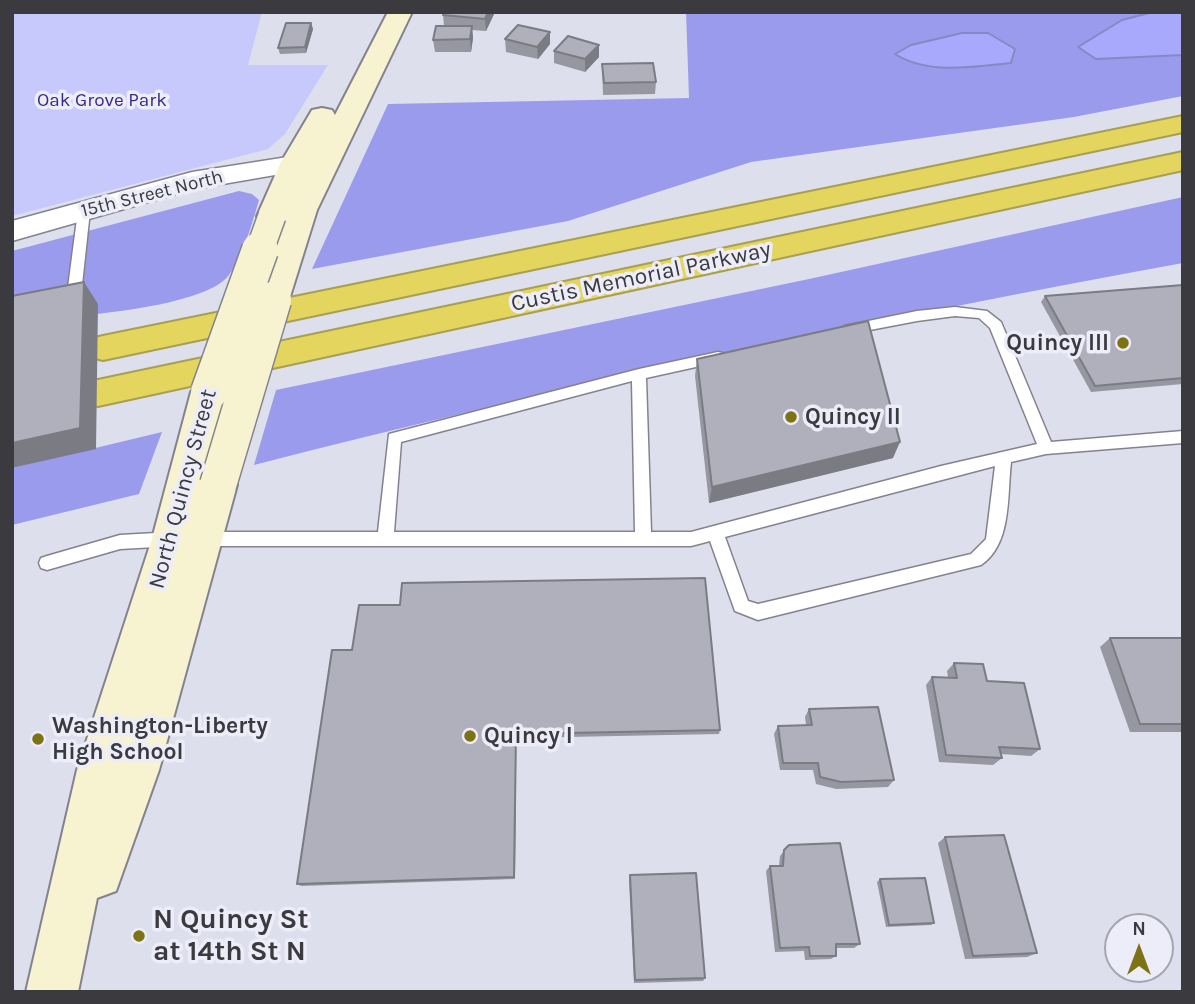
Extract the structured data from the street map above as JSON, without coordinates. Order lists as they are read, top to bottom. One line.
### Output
{"streets":{"highway":["Custis Memorial Parkway"],"main road":["North Quincy Street"],"street":["15th Street North"]},"crossings":[["15th Street North","North Quincy Street"]],"parks":["Oak Grove Park"],"places":["Quincy III","Quincy II","Quincy I","Washington-Liberty High School","N Quincy St at 14th St N"],"north":"top"}
